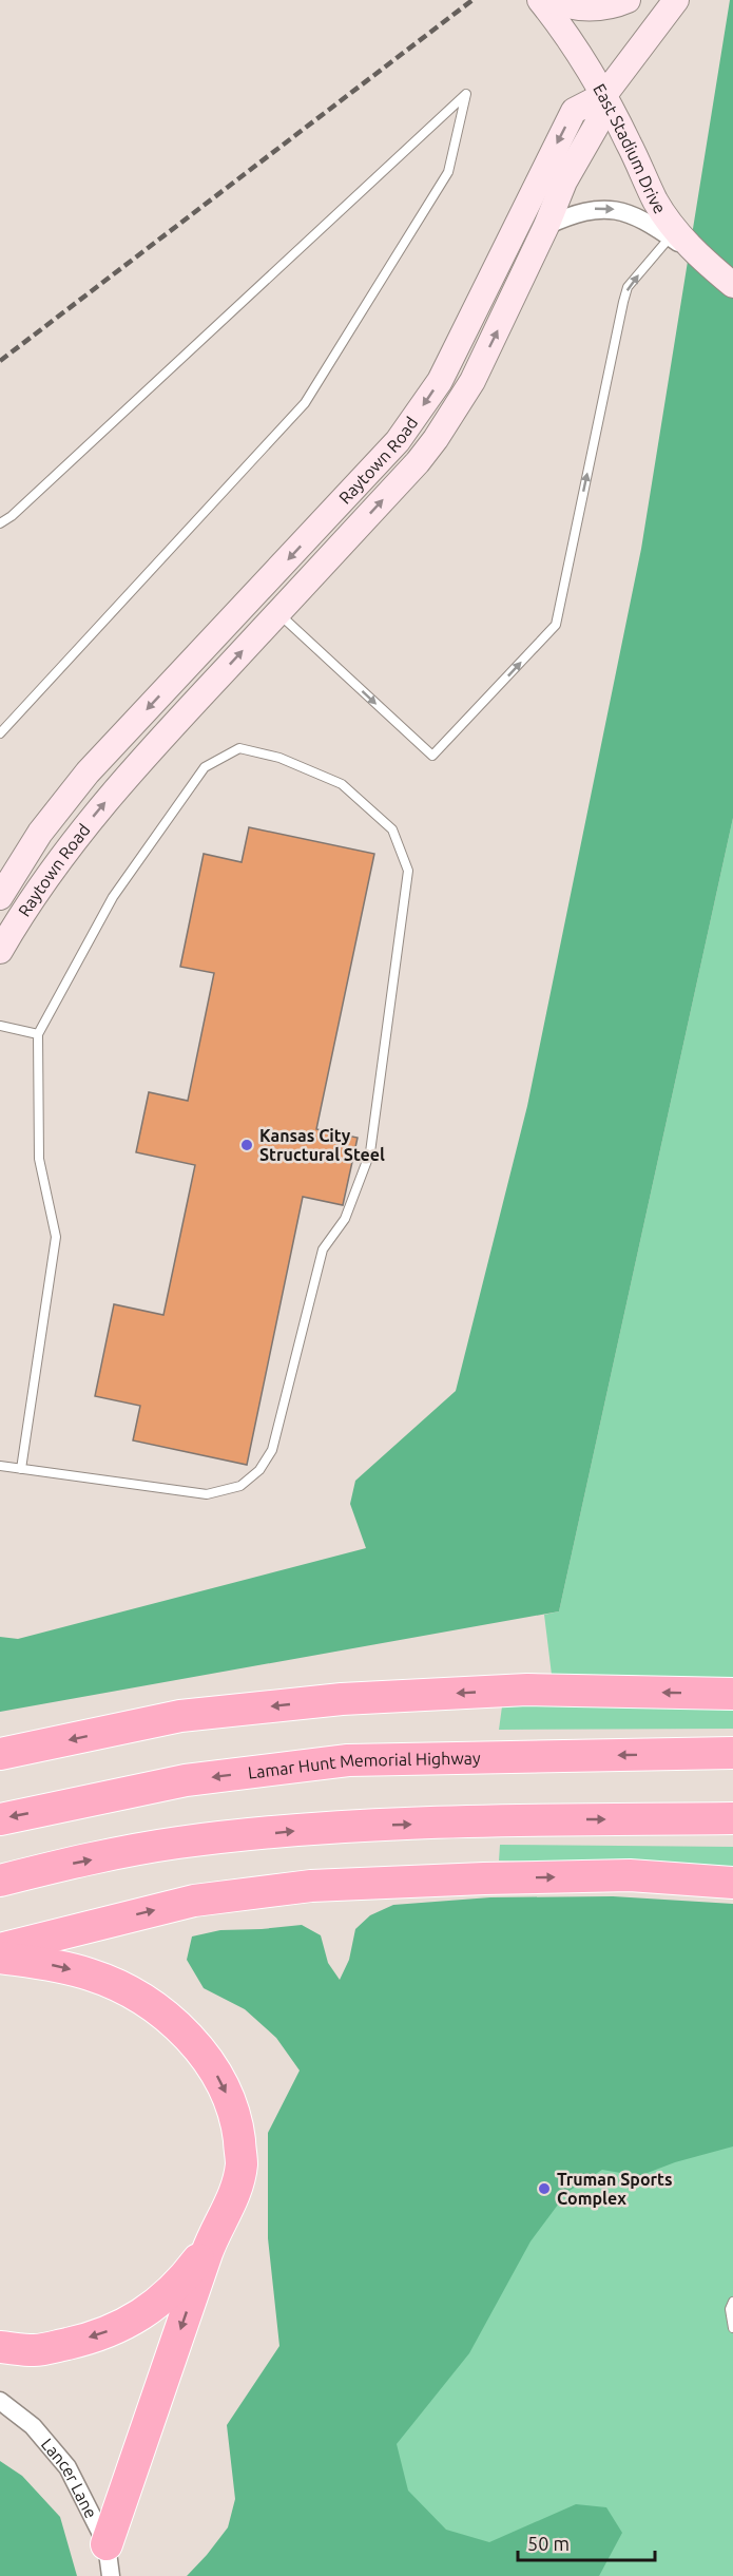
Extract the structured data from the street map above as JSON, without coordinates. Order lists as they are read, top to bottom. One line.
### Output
{"streets":{"highway":["Lamar Hunt Memorial Highway"],"main road":["East Stadium Drive","Raytown Road"],"street":["Lancer Lane"]},"crossings":[["East Stadium Drive","Raytown Road"]],"places":["Kansas City Structural Steel","Truman Sports Complex"],"scale_bar":"50 m"}
